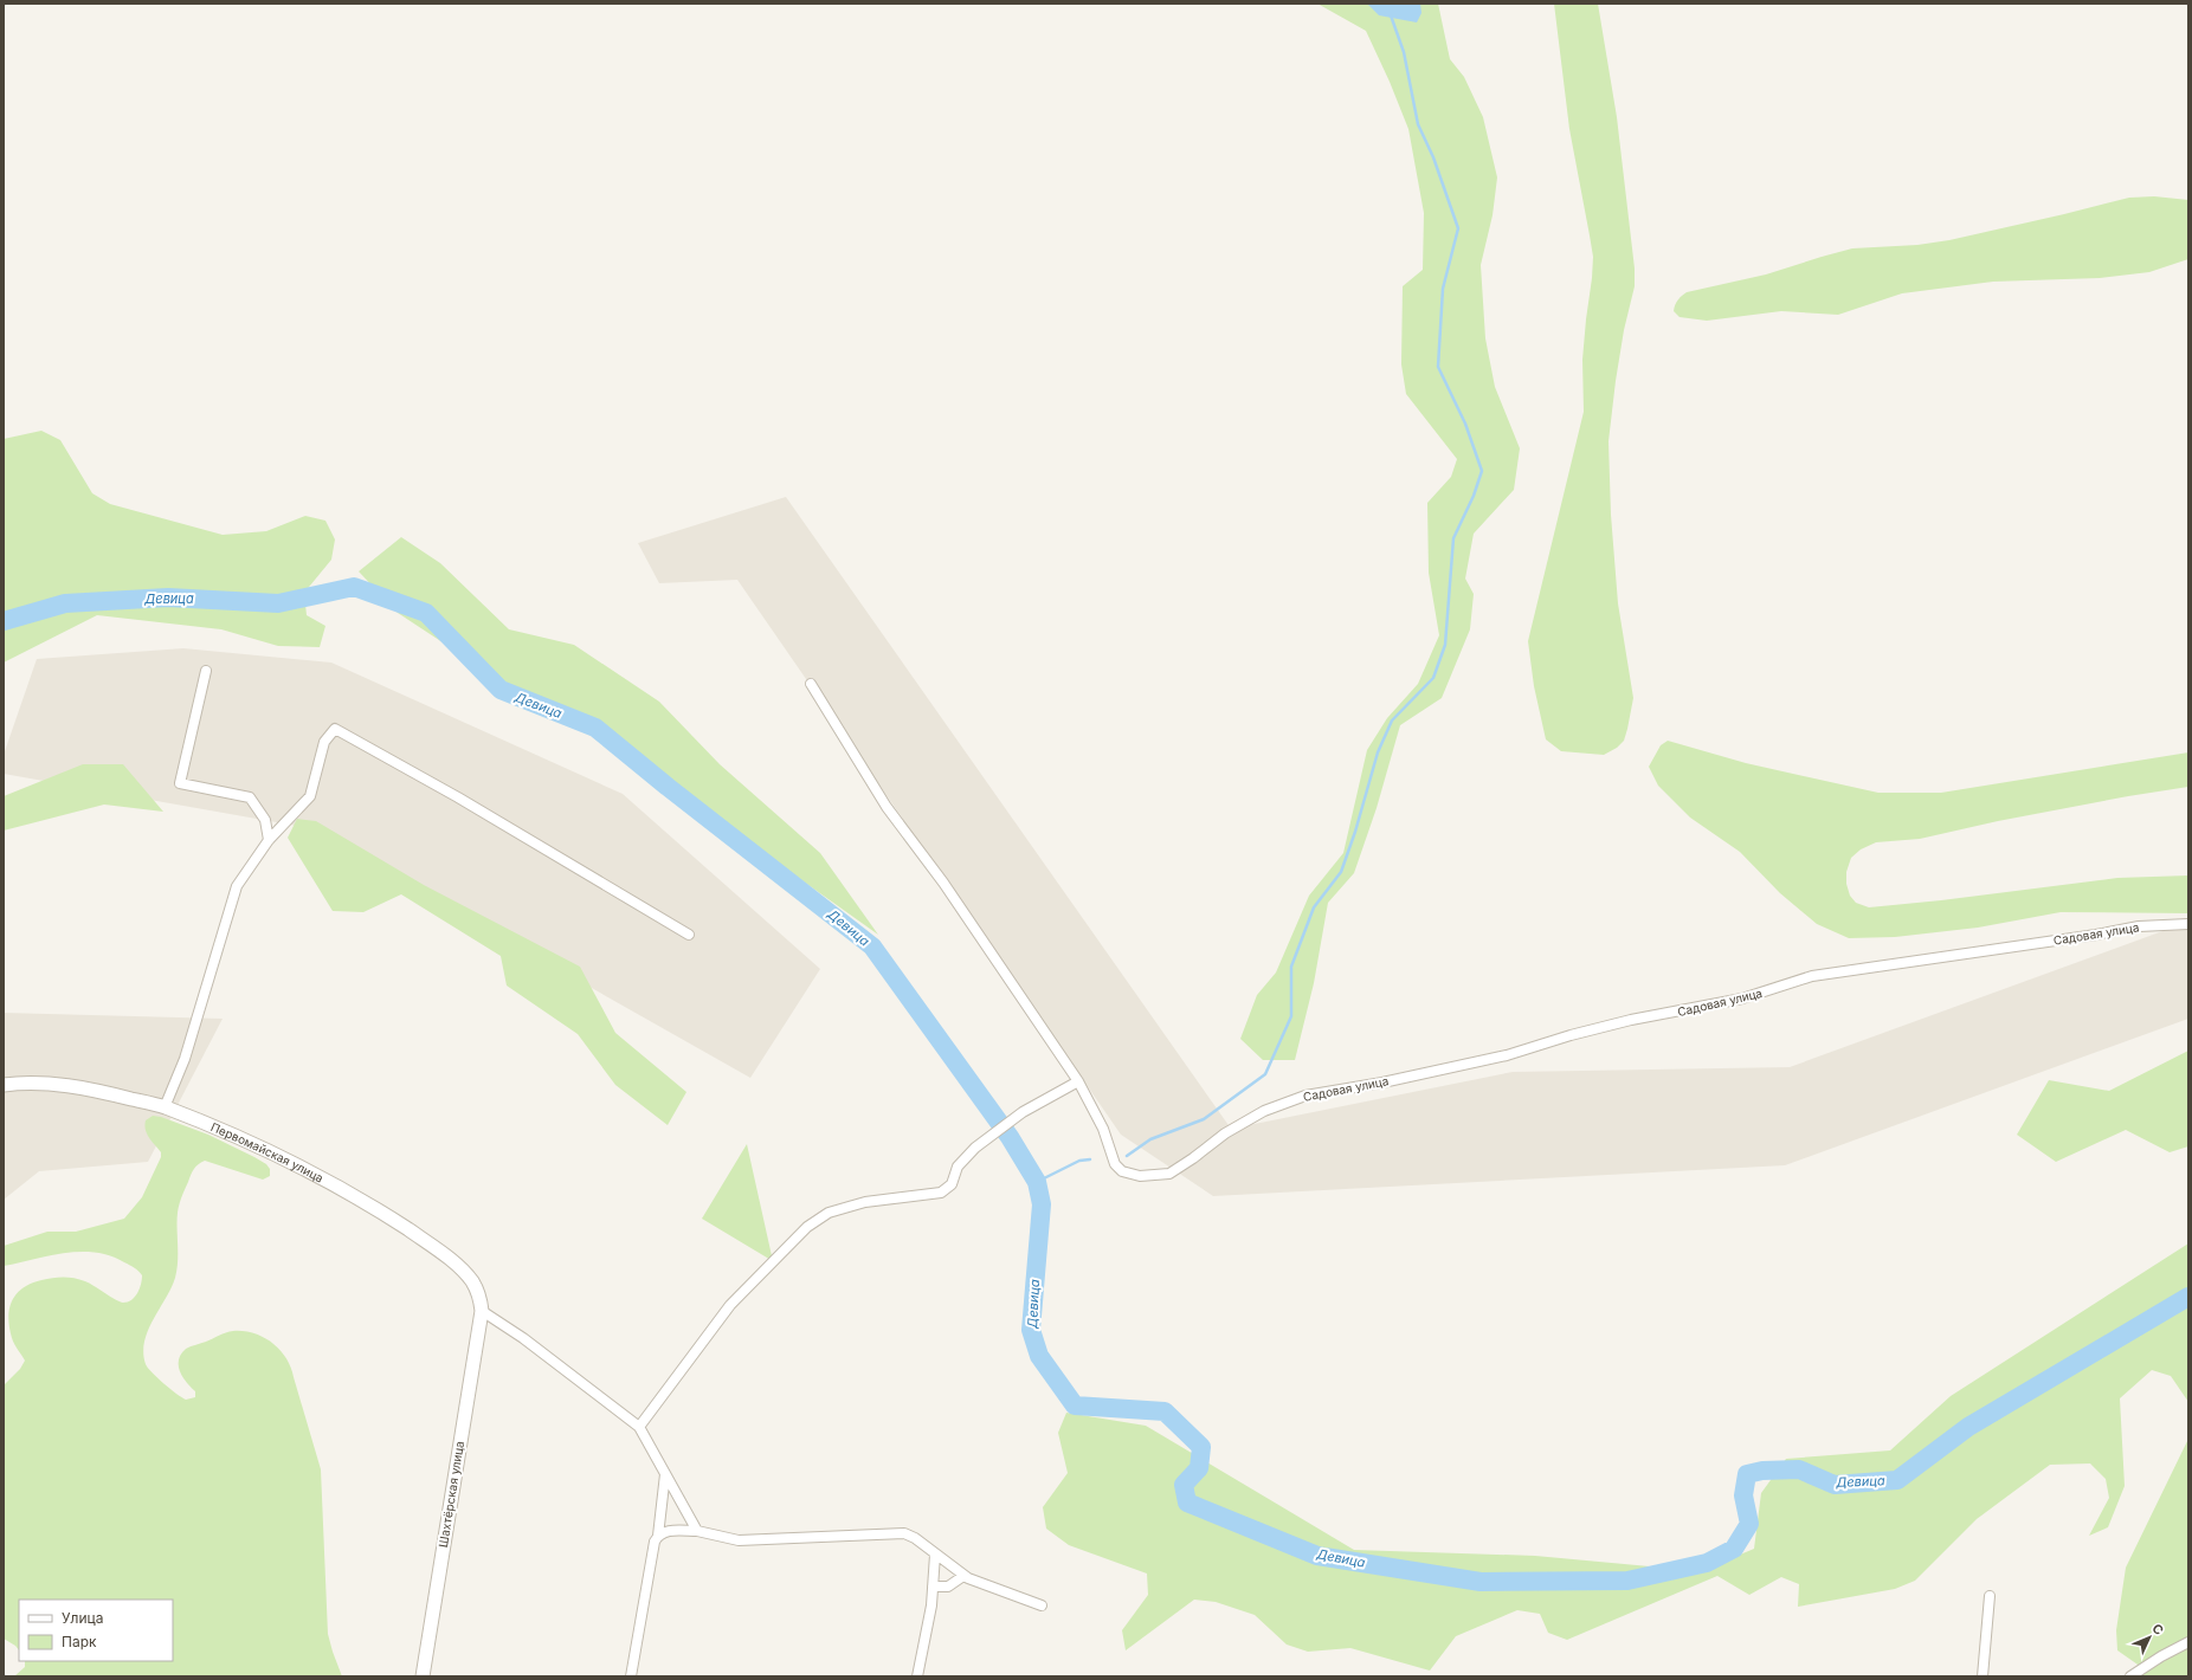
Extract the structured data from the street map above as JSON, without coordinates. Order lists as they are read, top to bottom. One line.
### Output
{"streets":{"street":["Садовая улица","Первомайская улица","Шахтёрская улица"]},"crossings":[["Первомайская улица","Шахтёрская улица"]],"water":["Девица"],"legend":["Улица","Парк"],"north":"top right"}
